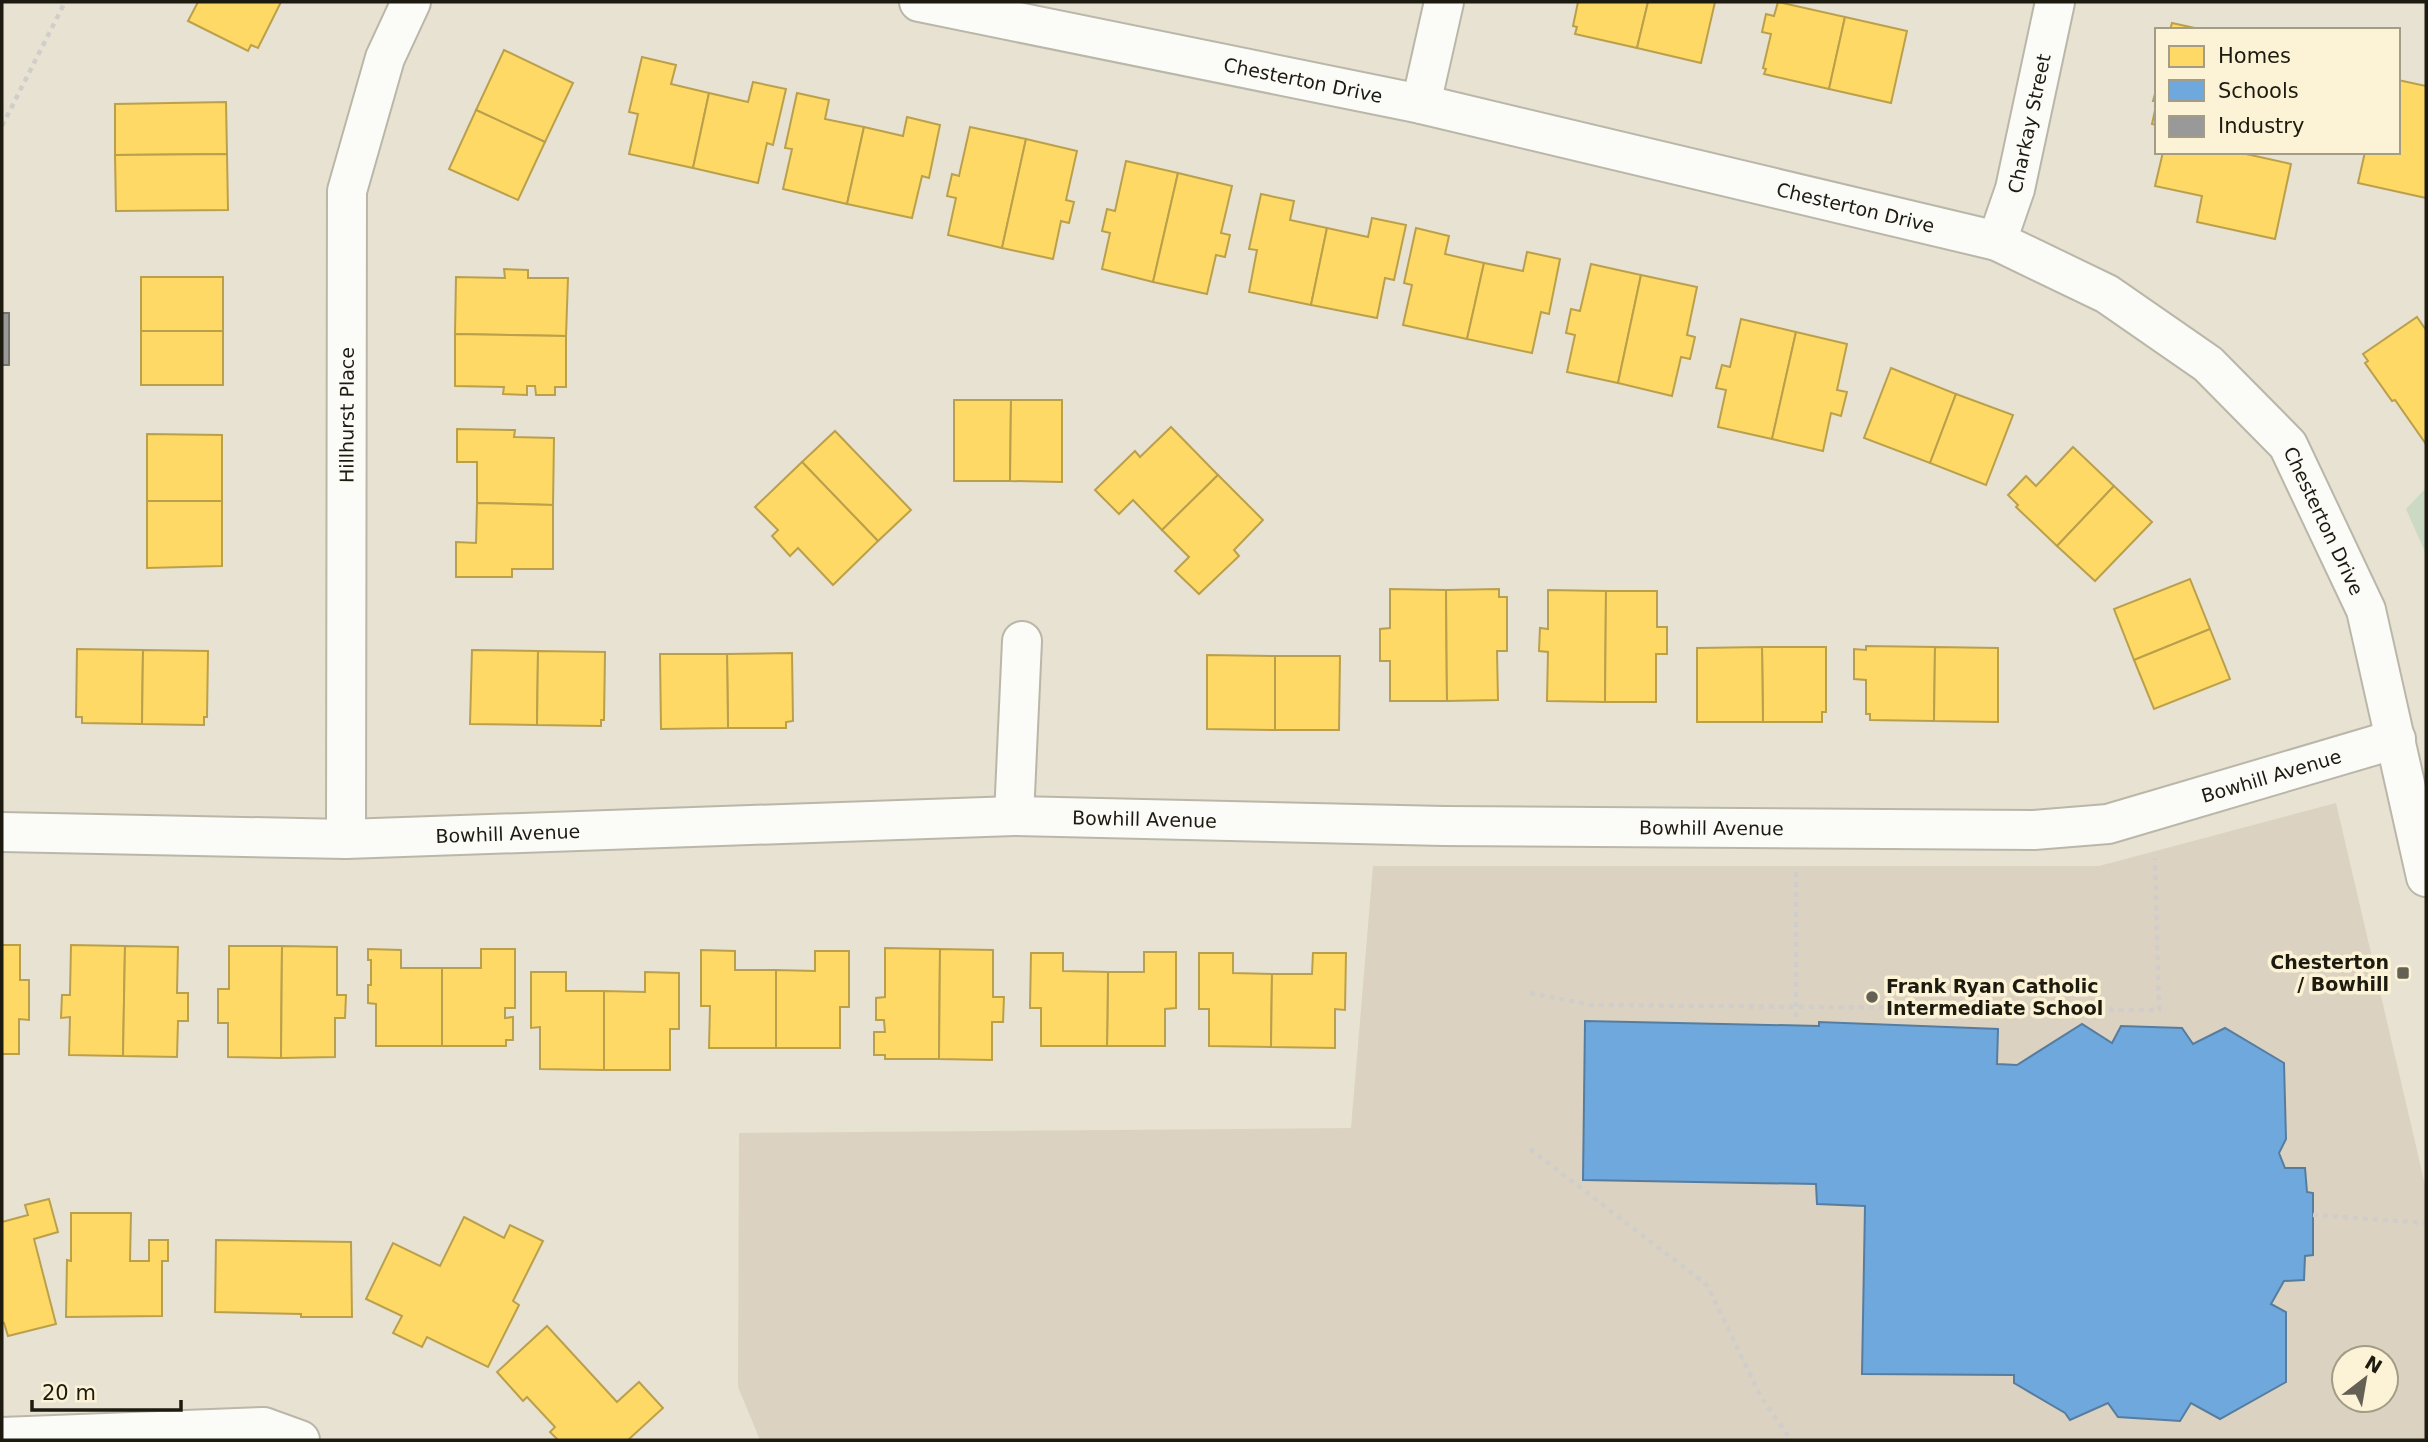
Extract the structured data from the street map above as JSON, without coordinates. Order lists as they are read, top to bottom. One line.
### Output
{"streets":{"street":["Chesterton Drive","Charkay Street","Hillhurst Place","Bowhill Avenue"]},"crossings":[["Chesterton Drive","Charkay Street"],["Chesterton Drive","Bowhill Avenue"],["Hillhurst Place","Bowhill Avenue"]],"places":{"transit":["Chesterton / Bowhill"],"other":["Frank Ryan Catholic Intermediate School"]},"legend":["Homes","Schools","Industry"],"scale_bar":"20 m","north":"top right"}
